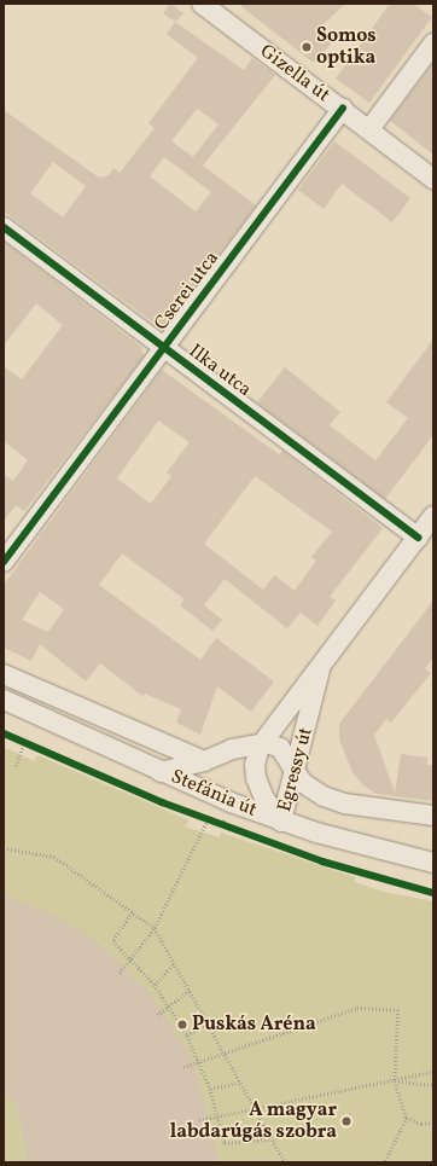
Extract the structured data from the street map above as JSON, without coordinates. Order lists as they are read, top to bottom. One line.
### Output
{"streets":{"street":["Gizella út","Cserei utca","Ilka utca","Egressy út","Stefánia út"]},"crossings":[["Gizella út","Cserei utca"],["Cserei utca","Ilka utca"],["Ilka utca","Egressy út"],["Egressy út","Stefánia út"]],"places":["Somos optika","Puskás Aréna","A magyar labdarúgás szobra"]}
